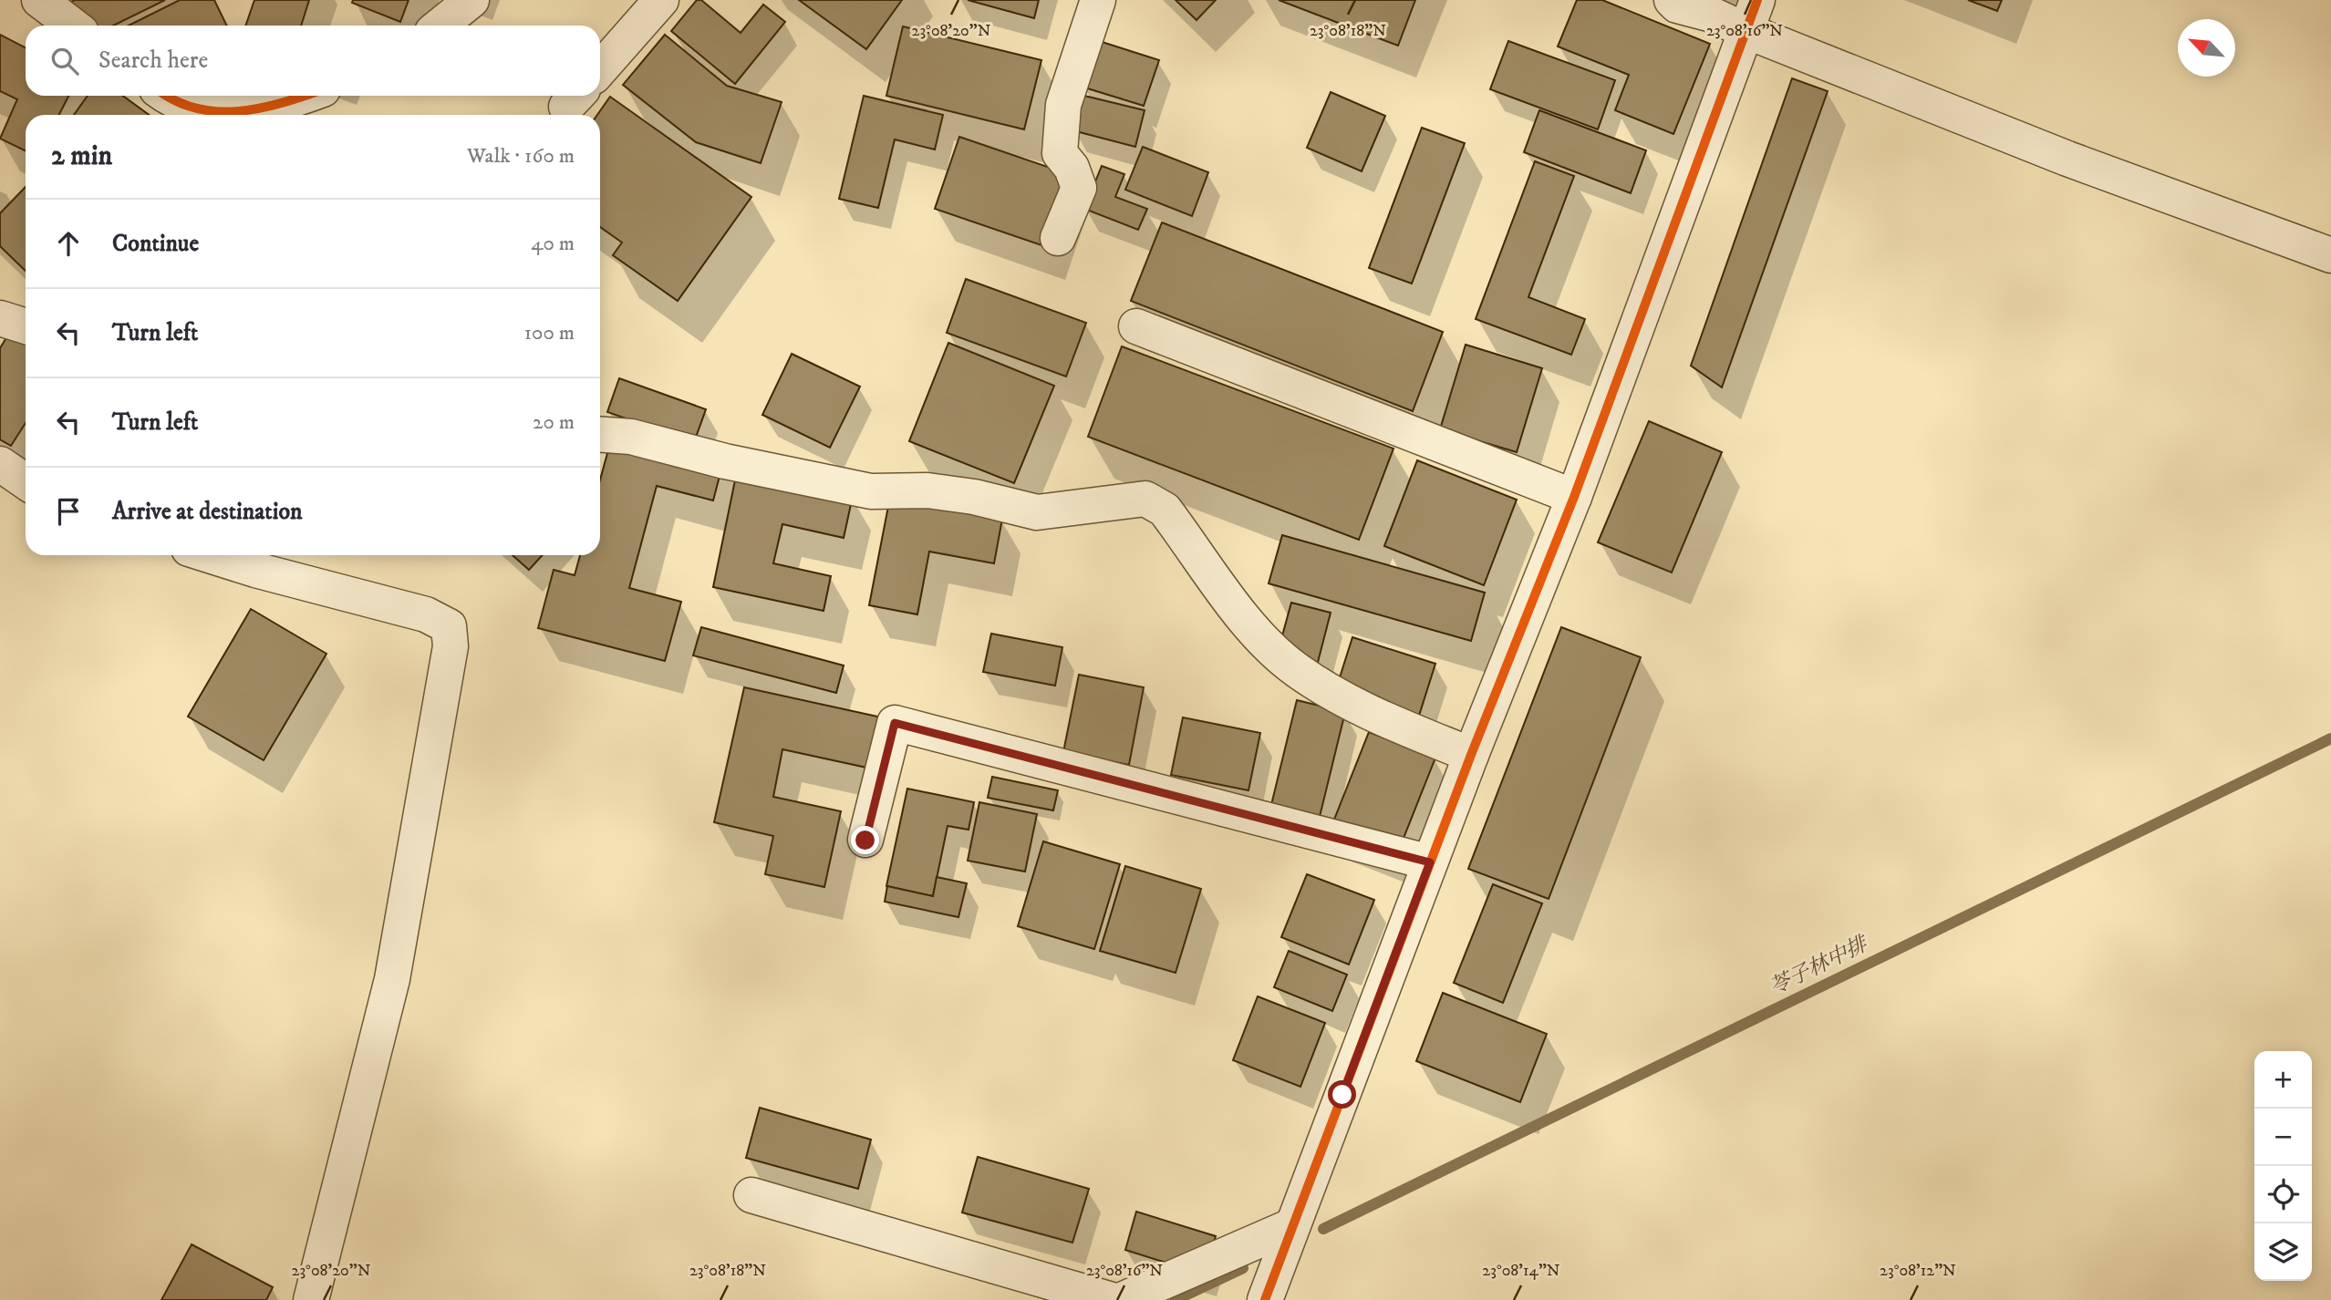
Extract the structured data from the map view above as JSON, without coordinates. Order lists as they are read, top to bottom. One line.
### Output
{"water":["苓子林中排"],"north":"top left","page":{"search":"Search here","heading":["2 min","Walk · 160 m"],"list":[["Continue","40 m"],["Turn left","100 m"],["Turn left","20 m"],"Arrive at destination"],"map_buttons":["+","−"]},"coordinates":["23°08'20\"N","23°08'18\"N","23°08'16\"N","23°08'14\"N","23°08'12\"N"]}
